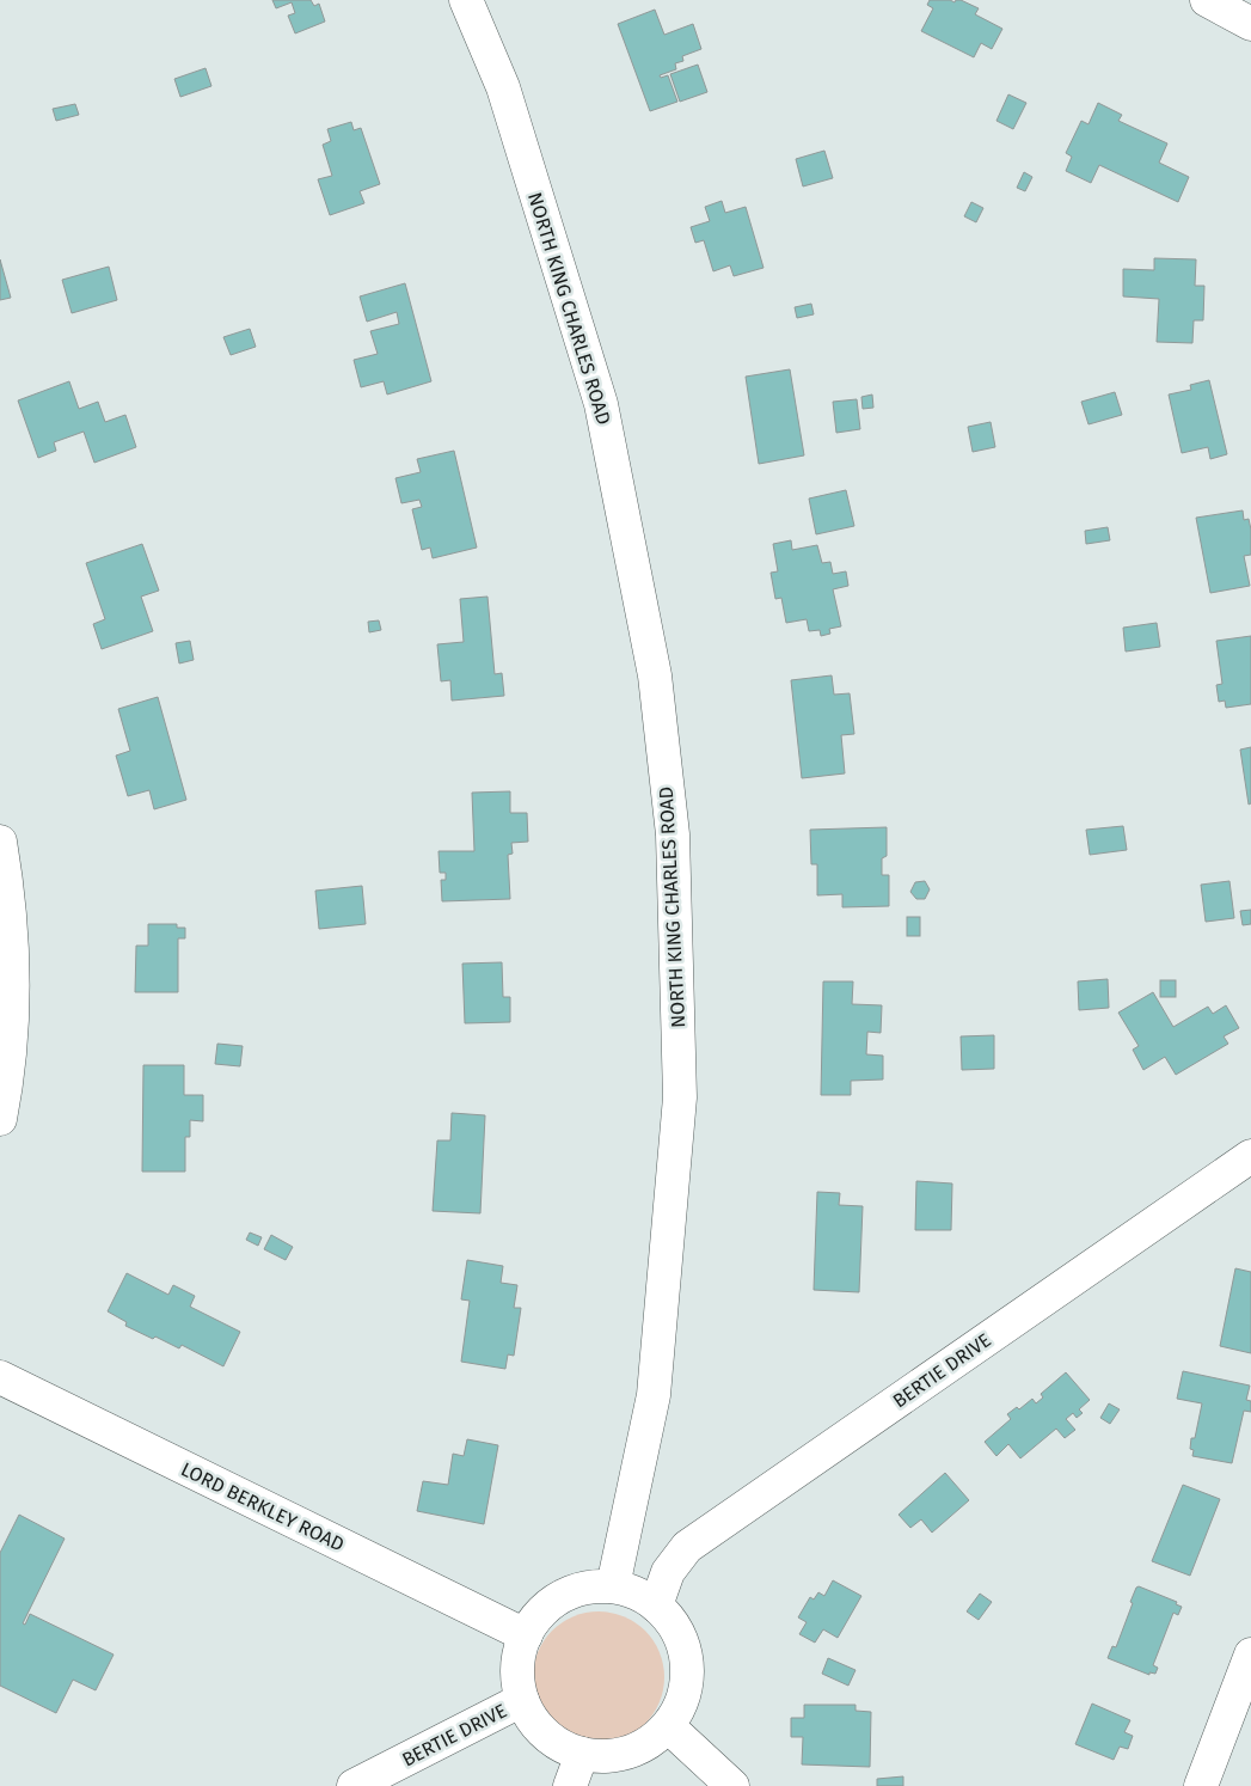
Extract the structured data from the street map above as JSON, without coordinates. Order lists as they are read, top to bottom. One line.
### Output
{"streets":{"street":["NORTH KING CHARLES ROAD","BERTIE DRIVE","LORD BERKLEY ROAD"]},"crossings":[["NORTH KING CHARLES ROAD","BERTIE DRIVE"],["NORTH KING CHARLES ROAD","LORD BERKLEY ROAD"],["BERTIE DRIVE","LORD BERKLEY ROAD"]]}
